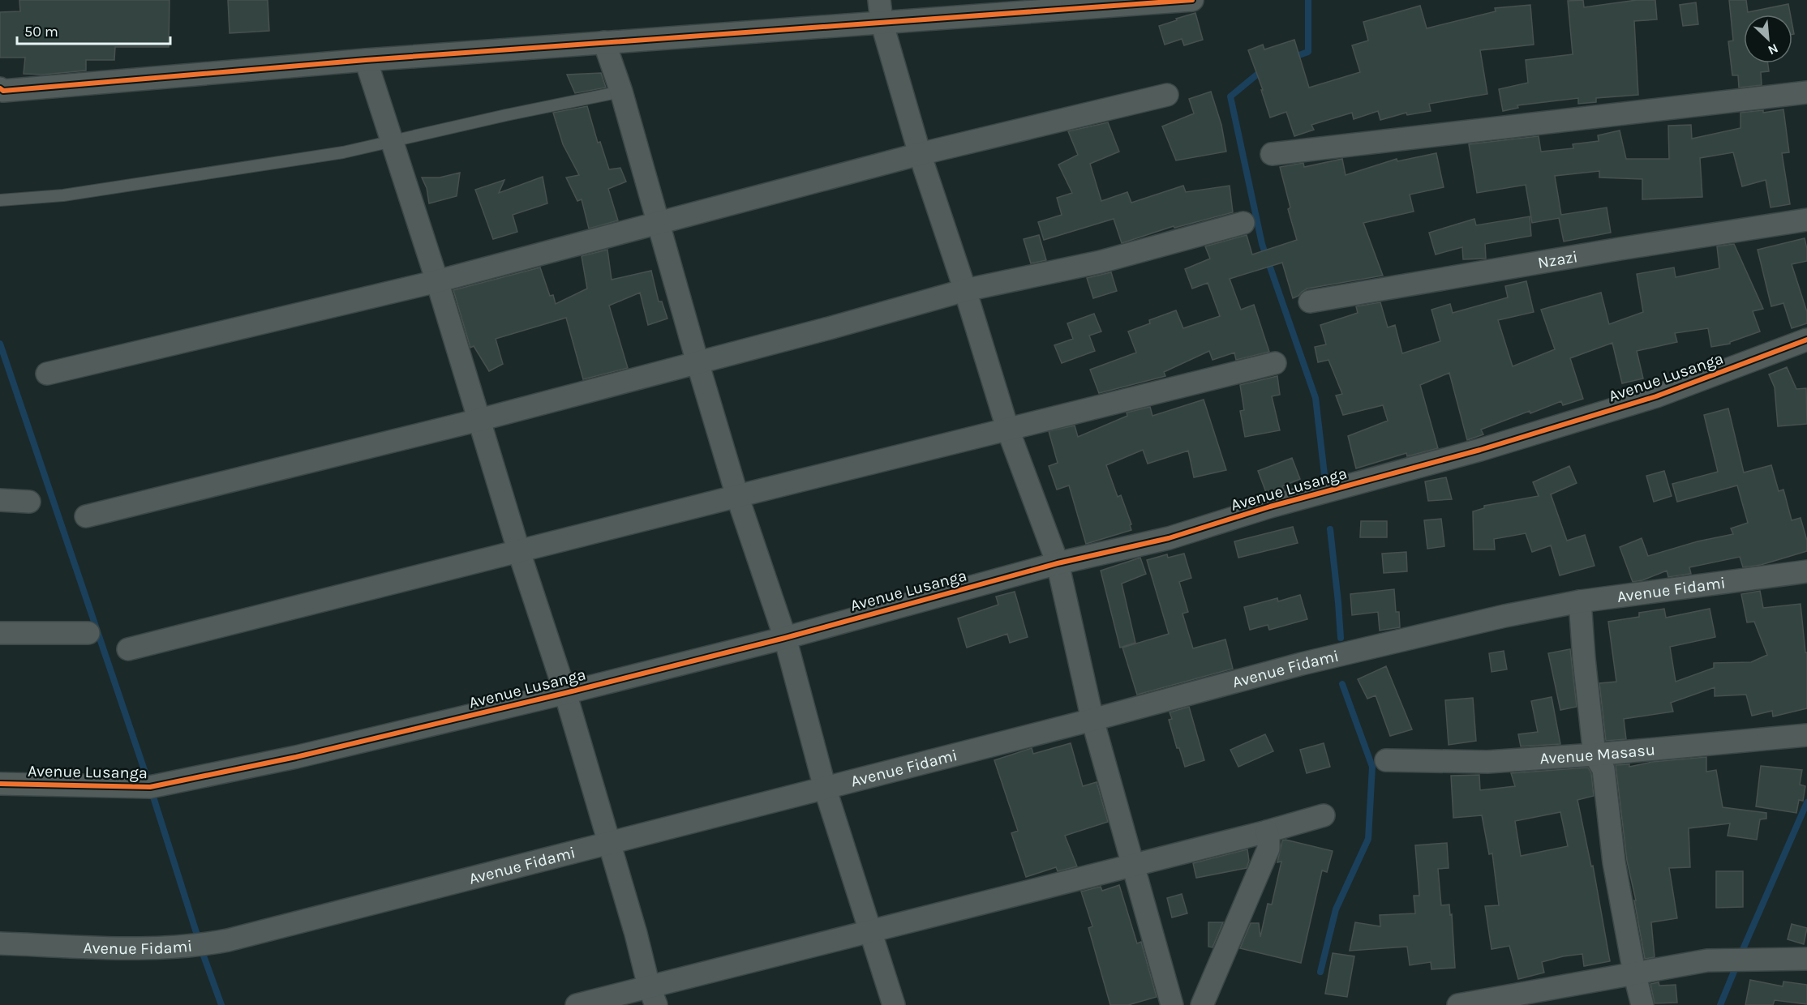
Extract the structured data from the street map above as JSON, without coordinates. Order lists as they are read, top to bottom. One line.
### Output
{"streets":{"street":["Nzazi","Avenue Lusanga","Avenue Fidami","Avenue Masasu"]},"scale_bar":"50 m","north":"bottom right"}
